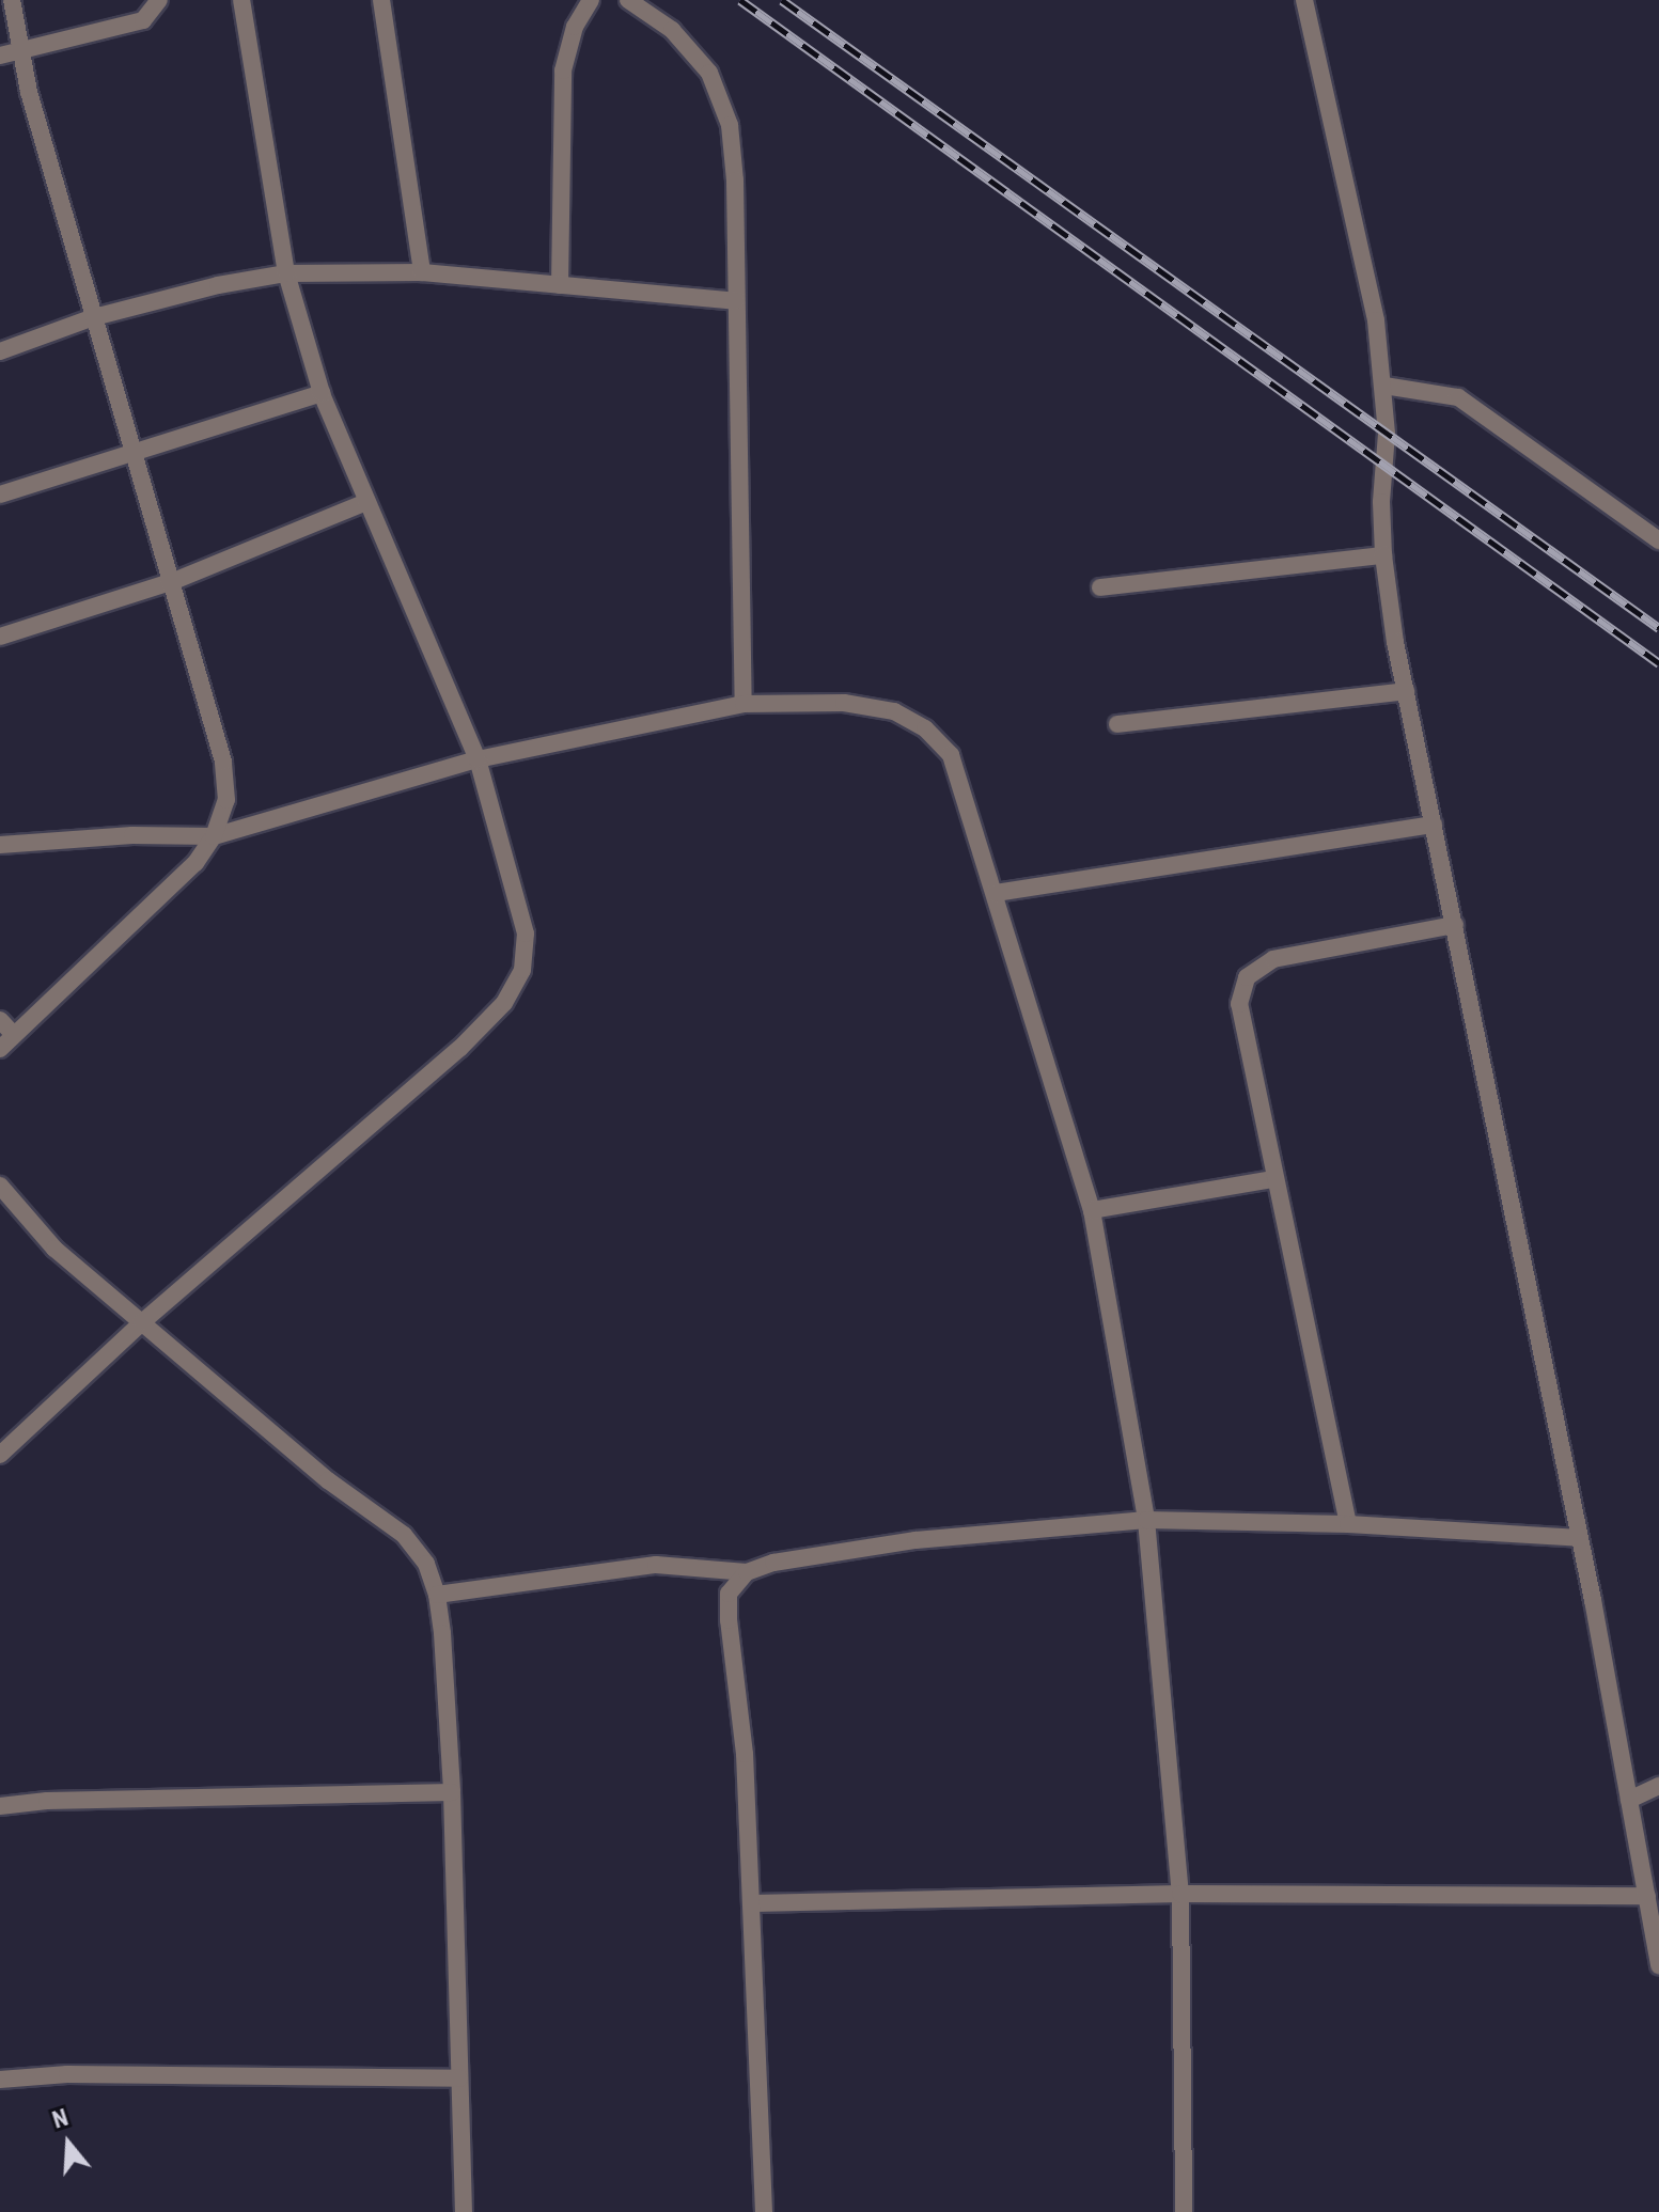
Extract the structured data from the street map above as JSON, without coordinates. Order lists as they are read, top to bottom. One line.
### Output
{"north":"top"}
